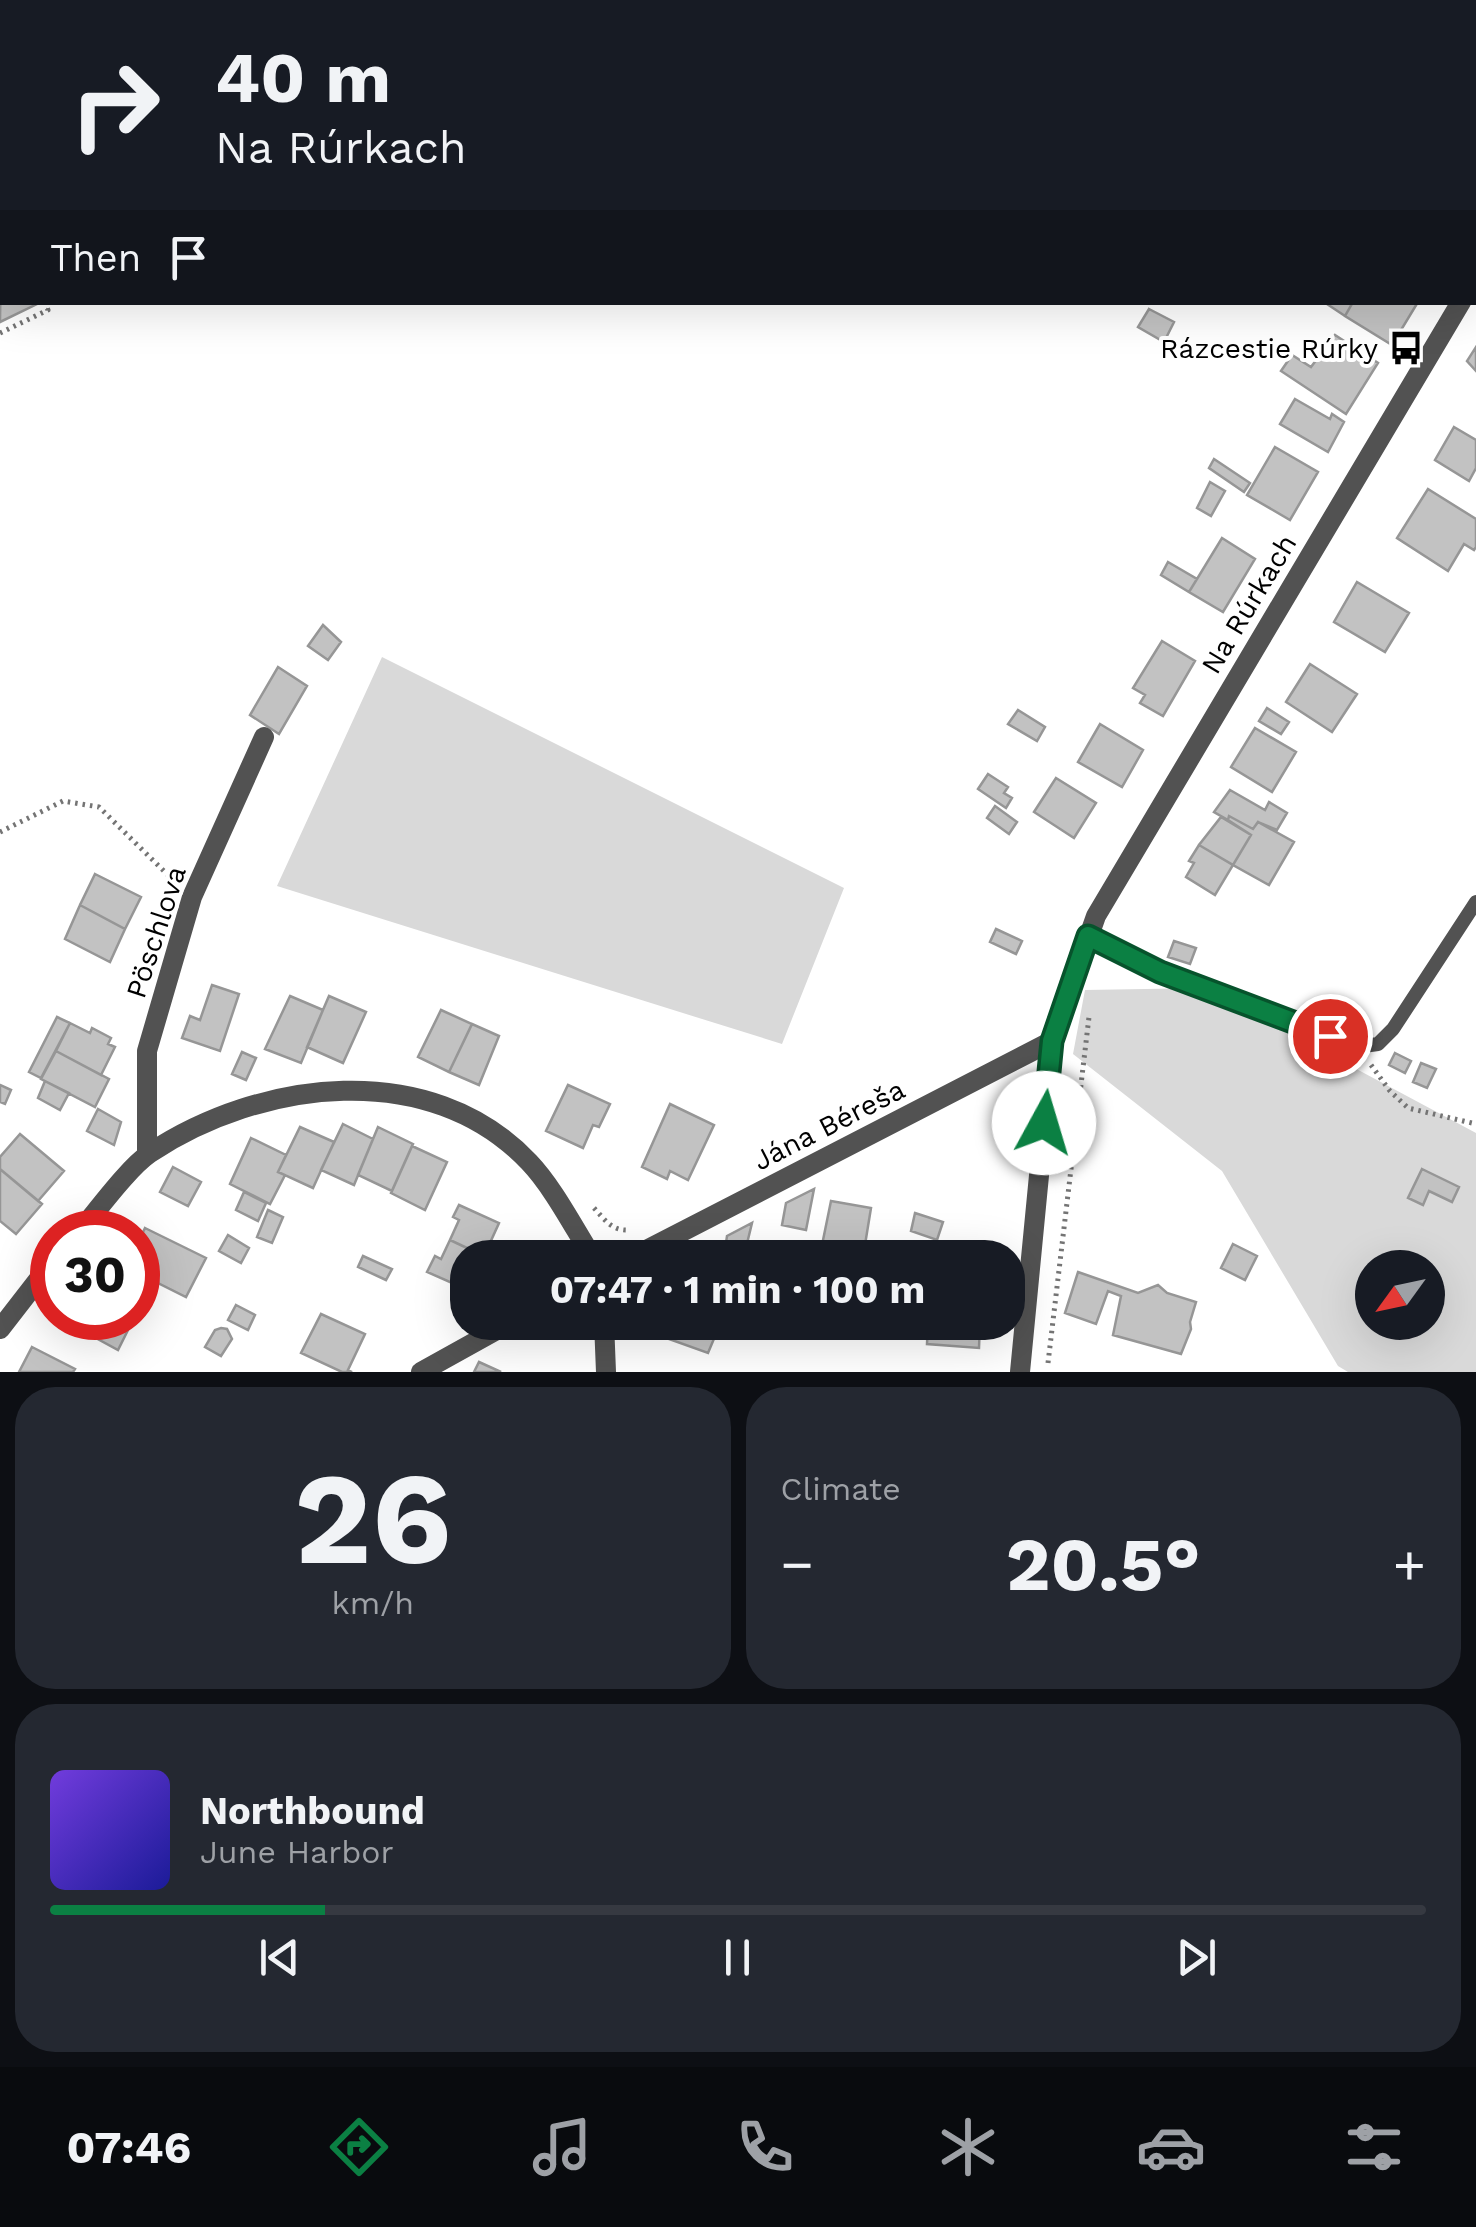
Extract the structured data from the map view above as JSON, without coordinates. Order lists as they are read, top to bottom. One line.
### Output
{"streets":{"street":["Na Rúrkach","Pöschlova","Jána Béreša"]},"crossings":[["Na Rúrkach","Jána Béreša"]],"places":{"bus stop":["Rázcestie Rúrky"]},"north":"bottom left","page":{"turn":["40 m","Na Rúrkach"],"then":"Then","limit":"30","trip":"07:47 · 1 min · 100 m","tile":[["26","km/h"],"Climate"],"heat":["−","20.5°","+"],"song":["Northbound","June Harbor"],"tabs":"07:46"}}
